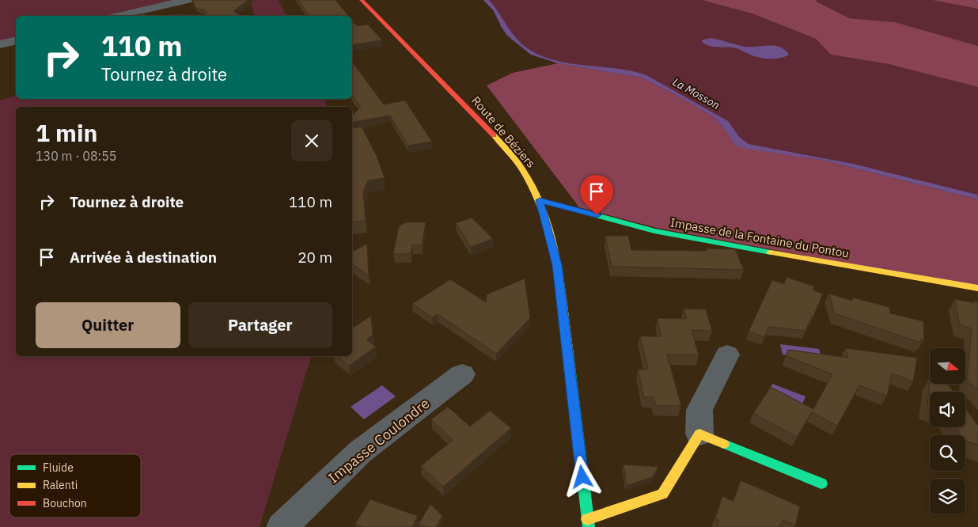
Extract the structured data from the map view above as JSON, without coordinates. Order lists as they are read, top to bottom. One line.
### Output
{"streets":{"main road":["Route de Béziers","Impasse de la Fontaine du Pontou"],"street":["Impasse Coulondre"]},"crossings":[["Route de Béziers","Impasse de la Fontaine du Pontou"]],"water":["La Mosson"],"legend":["Fluide","Ralenti","Bouchon"],"north":"right","page":{"turn":["110 m","Tournez à droite"],"heading":["1 min","130 m · 08:55"],"list":[{"name":"Tournez à droite","value":"110 m"},{"name":"Arrivée à destination","value":"20 m"}],"buttons":["Quitter","Partager"]}}
